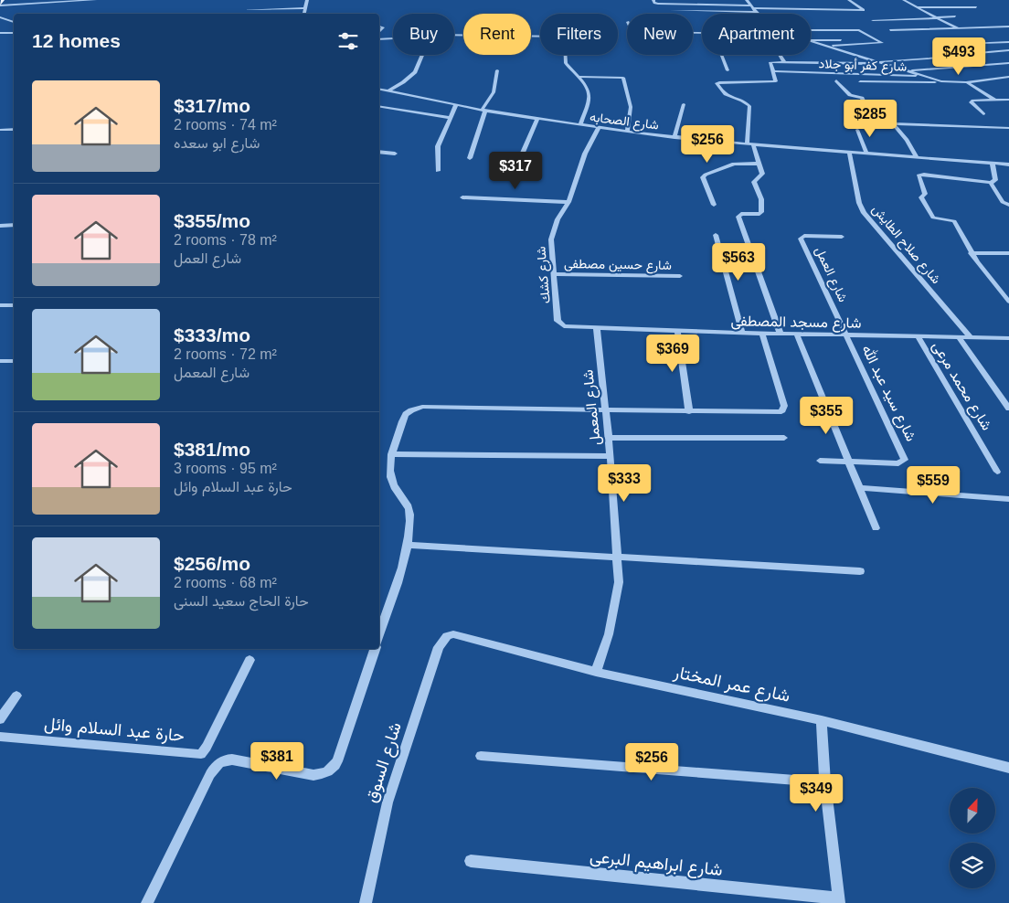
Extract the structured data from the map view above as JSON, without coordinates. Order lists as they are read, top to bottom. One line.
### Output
{"streets":{"street":["شارع كفر أبو جلاد","شارع الصحابه","شارع صلاح الطايش","شارع حسين مصطفى","شارع العمل","شارع كشك","شارع مسجد المصطفى","شارع محمد مرعى","شارع سيد عبد الله","شارع المعمل","شارع عمر المختار","حارة عبد السلام وائل","شارع السوق","شارع ابراهيم البرعى"]},"crossings":[["شارع الصحابه","شارع صلاح الطايش"],["شارع الصحابه","شارع كشك"],["شارع صلاح الطايش","شارع مسجد المصطفى"],["شارع حسين مصطفى","شارع كشك"],["شارع العمل","شارع مسجد المصطفى"],["شارع العمل","شارع سيد عبد الله"],["شارع كشك","شارع مسجد المصطفى"],["شارع مسجد المصطفى","شارع محمد مرعى"],["شارع مسجد المصطفى","شارع سيد عبد الله"],["شارع مسجد المصطفى","شارع المعمل"],["شارع المعمل","شارع عمر المختار"],["شارع عمر المختار","شارع السوق"]],"north":"top","page":{"chip":["Buy","Rent","Filters","New","Apartment"],"heading":"12 homes","price":["$493","$285","$256","$317","$563","$369","$355","$333","$559","$381","$256","$349"],"list":[{"name":"$317/mo","note":"2 rooms · 74 m² · شارع ابو سعده"},{"name":"$355/mo","note":"2 rooms · 78 m² · شارع العمل"},{"name":"$333/mo","note":"2 rooms · 72 m² · شارع المعمل"},{"name":"$381/mo","note":"3 rooms · 95 m² · حارة عبد السلام وائل"},{"name":"$256/mo","note":"2 rooms · 68 m² · حارة الحاج سعيد السنى"}]}}
